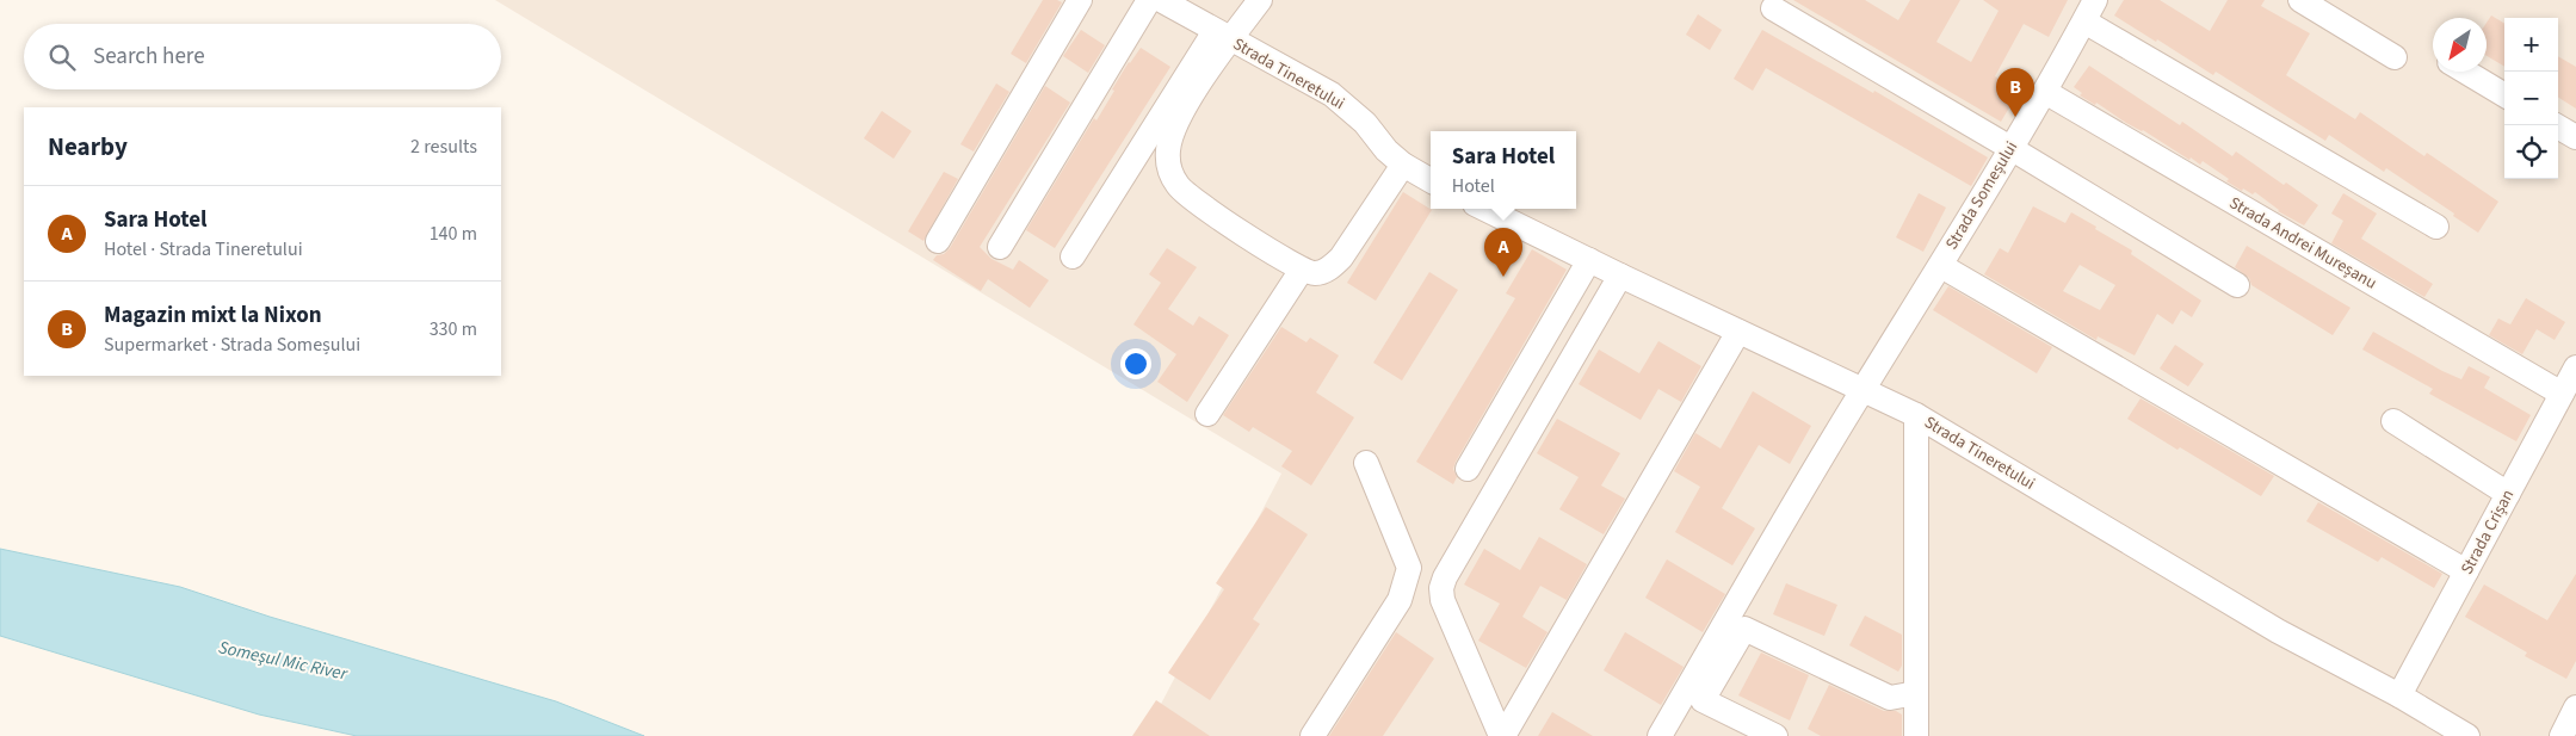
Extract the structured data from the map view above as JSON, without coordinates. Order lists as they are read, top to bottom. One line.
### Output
{"streets":{"street":["Strada Tineretului","Strada Someșului","Strada Andrei Mureșanu","Strada Crișan"]},"crossings":[["Strada Tineretului","Strada Someșului"],["Strada Tineretului","Strada Crișan"],["Strada Someșului","Strada Andrei Mureșanu"],["Strada Andrei Mureșanu","Strada Crișan"]],"water":["Someşul Mic River"],"north":"bottom left","page":{"map_buttons":["+","−"],"search":"Search here","pins":["B","A"],"heading":["Nearby","2 results"],"popup":["Sara Hotel","Hotel"],"list":[{"mark":"A","name":"Sara Hotel","note":"Hotel · Strada Tineretului","value":"140 m"},{"mark":"B","name":"Magazin mixt la Nixon","note":"Supermarket · Strada Someșului","value":"330 m"}]}}
